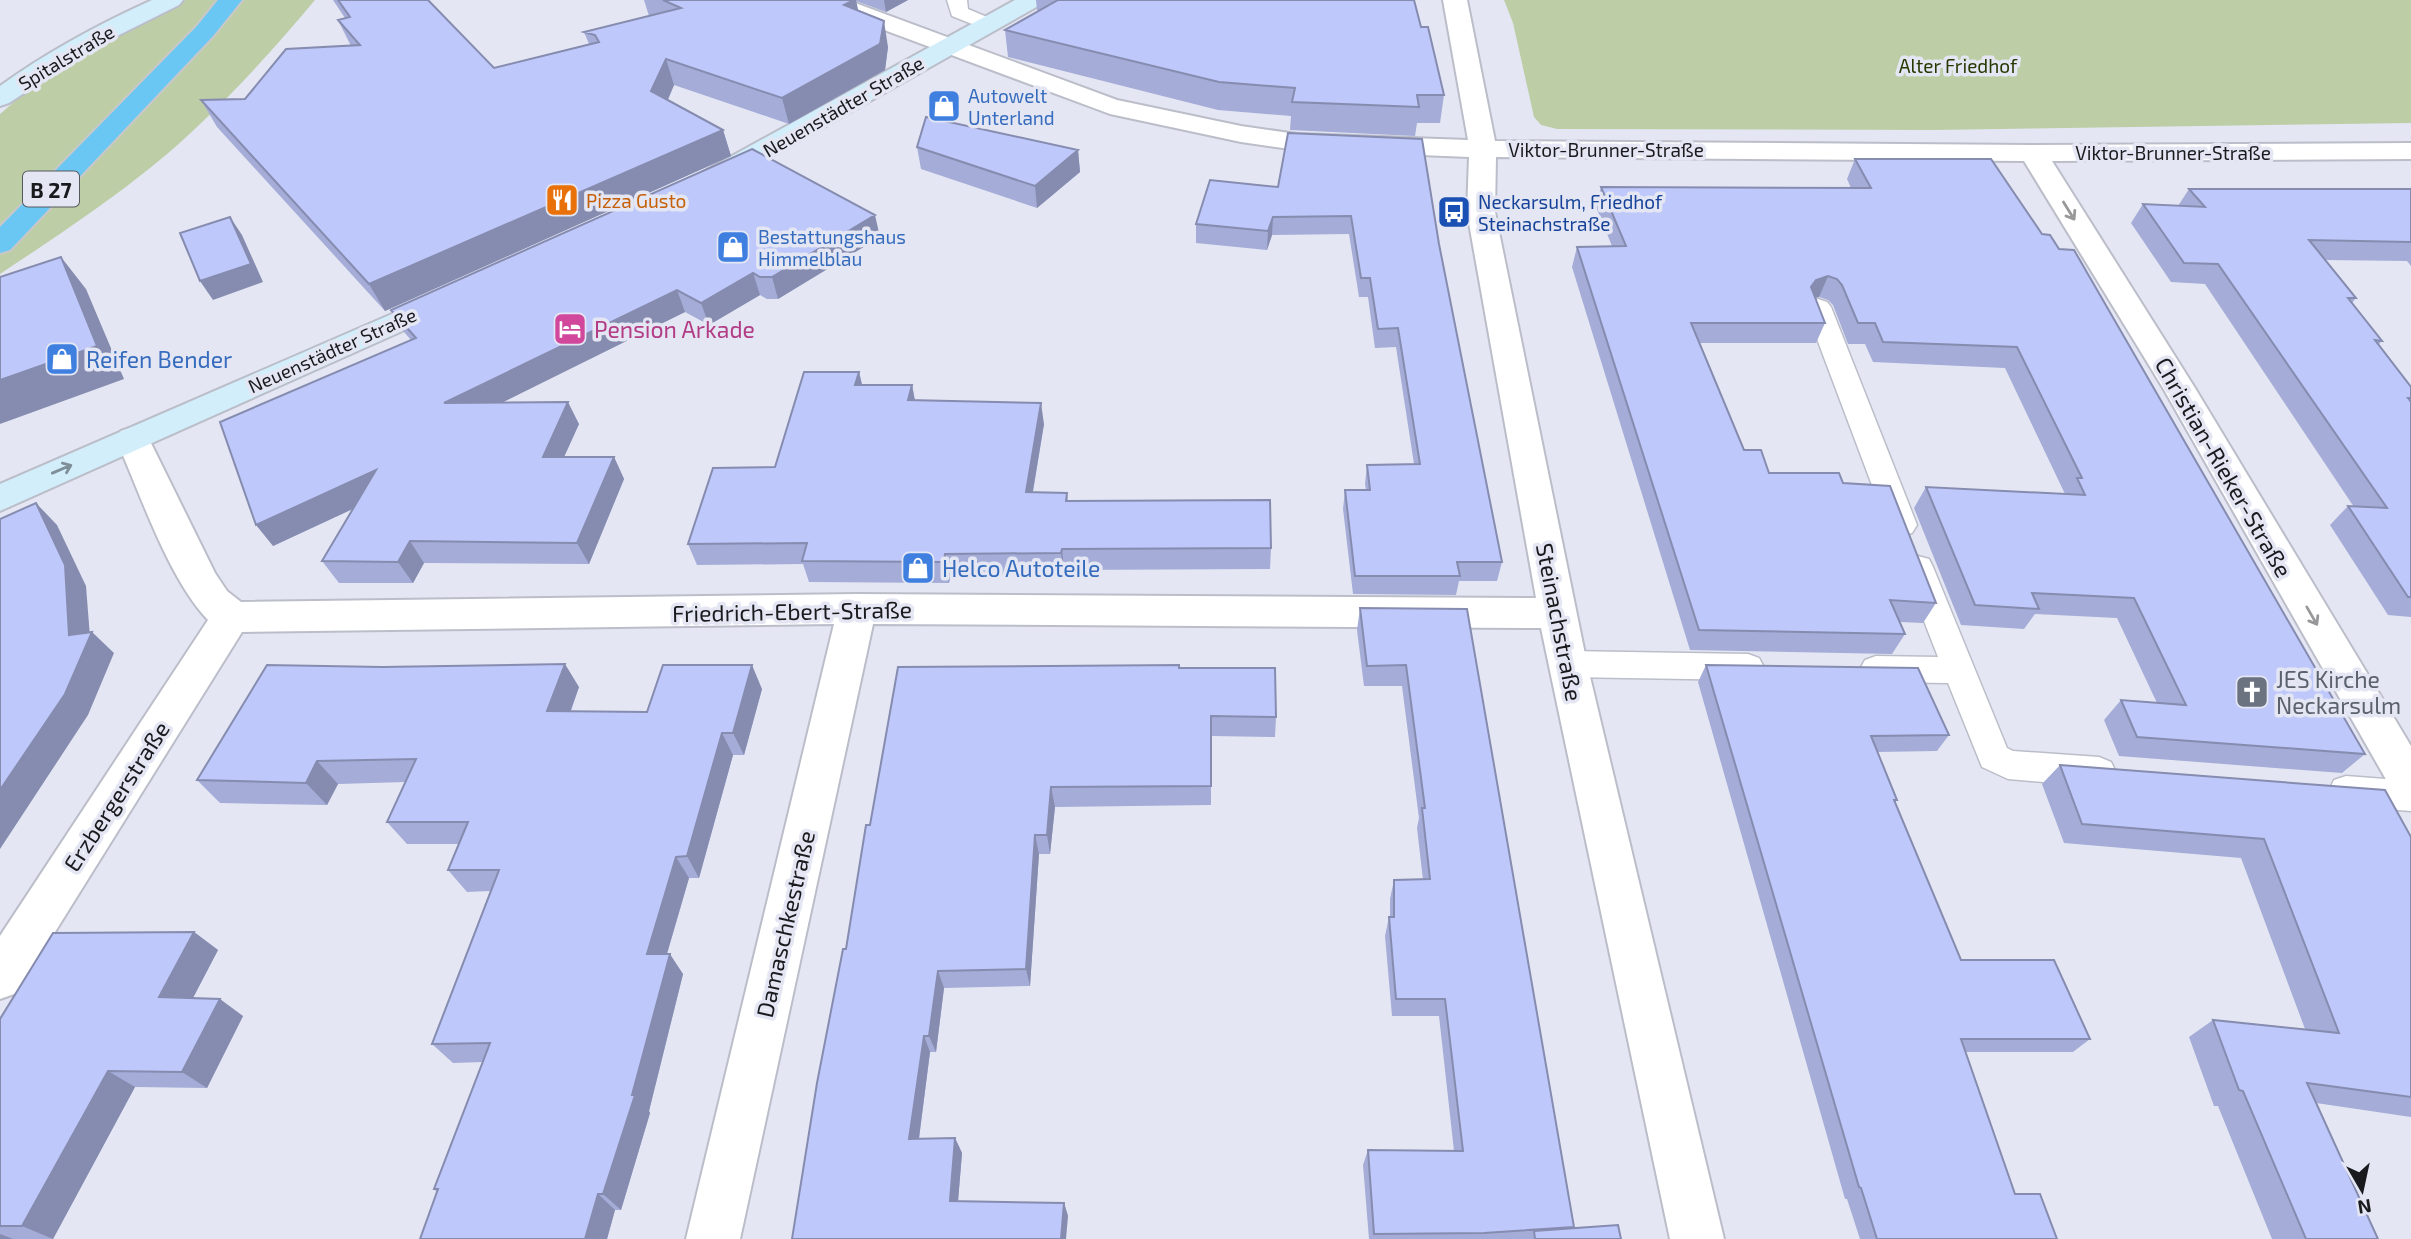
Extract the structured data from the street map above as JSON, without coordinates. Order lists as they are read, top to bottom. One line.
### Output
{"streets":{"highway":["B 27"],"main road":["Spitalstraße","Neuenstädter Straße"],"street":["Viktor-Brunner-Straße","Christian-Rieker-Straße","Friedrich-Ebert-Straße","Steinachstraße","Erzbergerstraße","Damaschkestraße"]},"crossings":[["Neuenstädter Straße","Viktor-Brunner-Straße"],["Viktor-Brunner-Straße","Christian-Rieker-Straße"],["Viktor-Brunner-Straße","Steinachstraße"],["Friedrich-Ebert-Straße","Steinachstraße"],["Friedrich-Ebert-Straße","Erzbergerstraße"],["Friedrich-Ebert-Straße","Damaschkestraße"]],"one_way":["Christian-Rieker-Straße"],"parks":["Alter Friedhof"],"places":{"shop":["Autowelt Unterland","Bestattungshaus Himmelblau","Reifen Bender","Helco Autoteile"],"restaurant":["Pizza Gusto"],"bus stop":["Neckarsulm, Friedhof Steinachstraße"],"hotel":["Pension Arkade"],"church":["JES Kirche Neckarsulm"]},"north":"bottom"}
